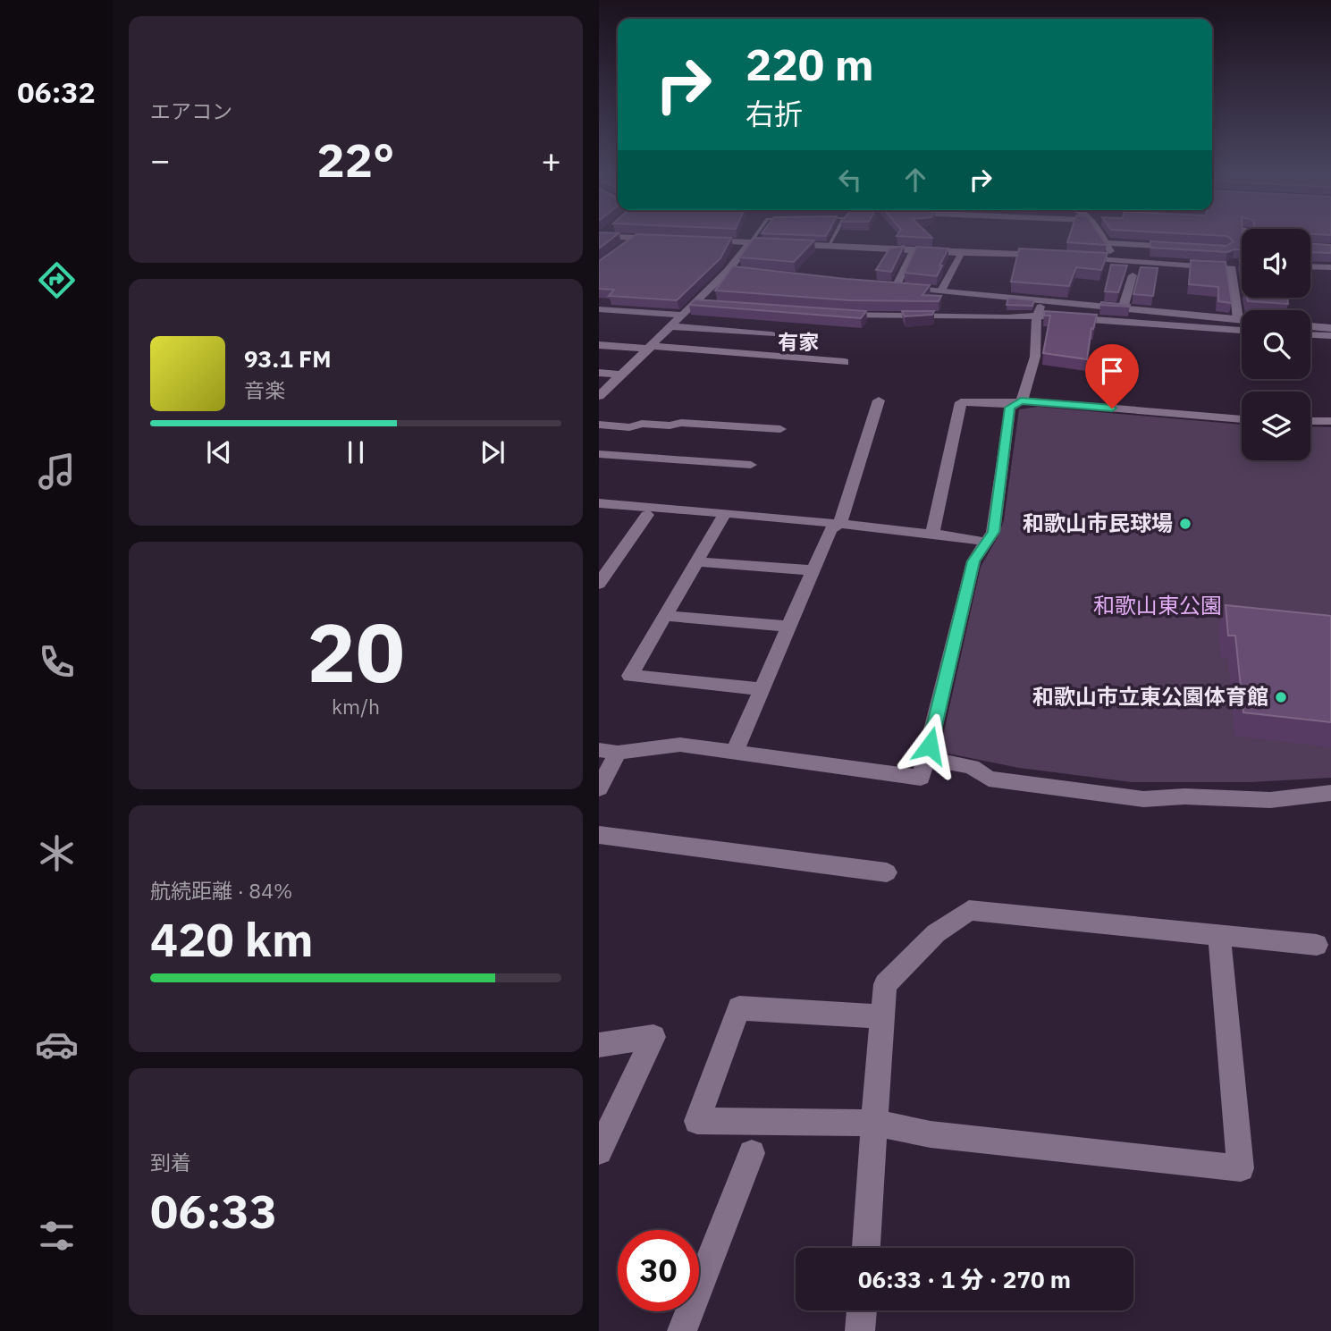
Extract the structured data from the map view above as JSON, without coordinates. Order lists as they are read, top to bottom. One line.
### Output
{"districts":["有家"],"parks":["和歌山東公園"],"places":["和歌山市民球場","和歌山市立東公園体育館"],"page":{"tabs":"06:32","tile":["エアコン",["20","km/h"],["航続距離 · 84%","420 km"],["到着","06:33"]],"turn":["220 m","右折"],"heat":["−","22°","+"],"song":["93.1 FM","音楽"],"limit":"30","trip":"06:33 · 1 分 · 270 m"}}
